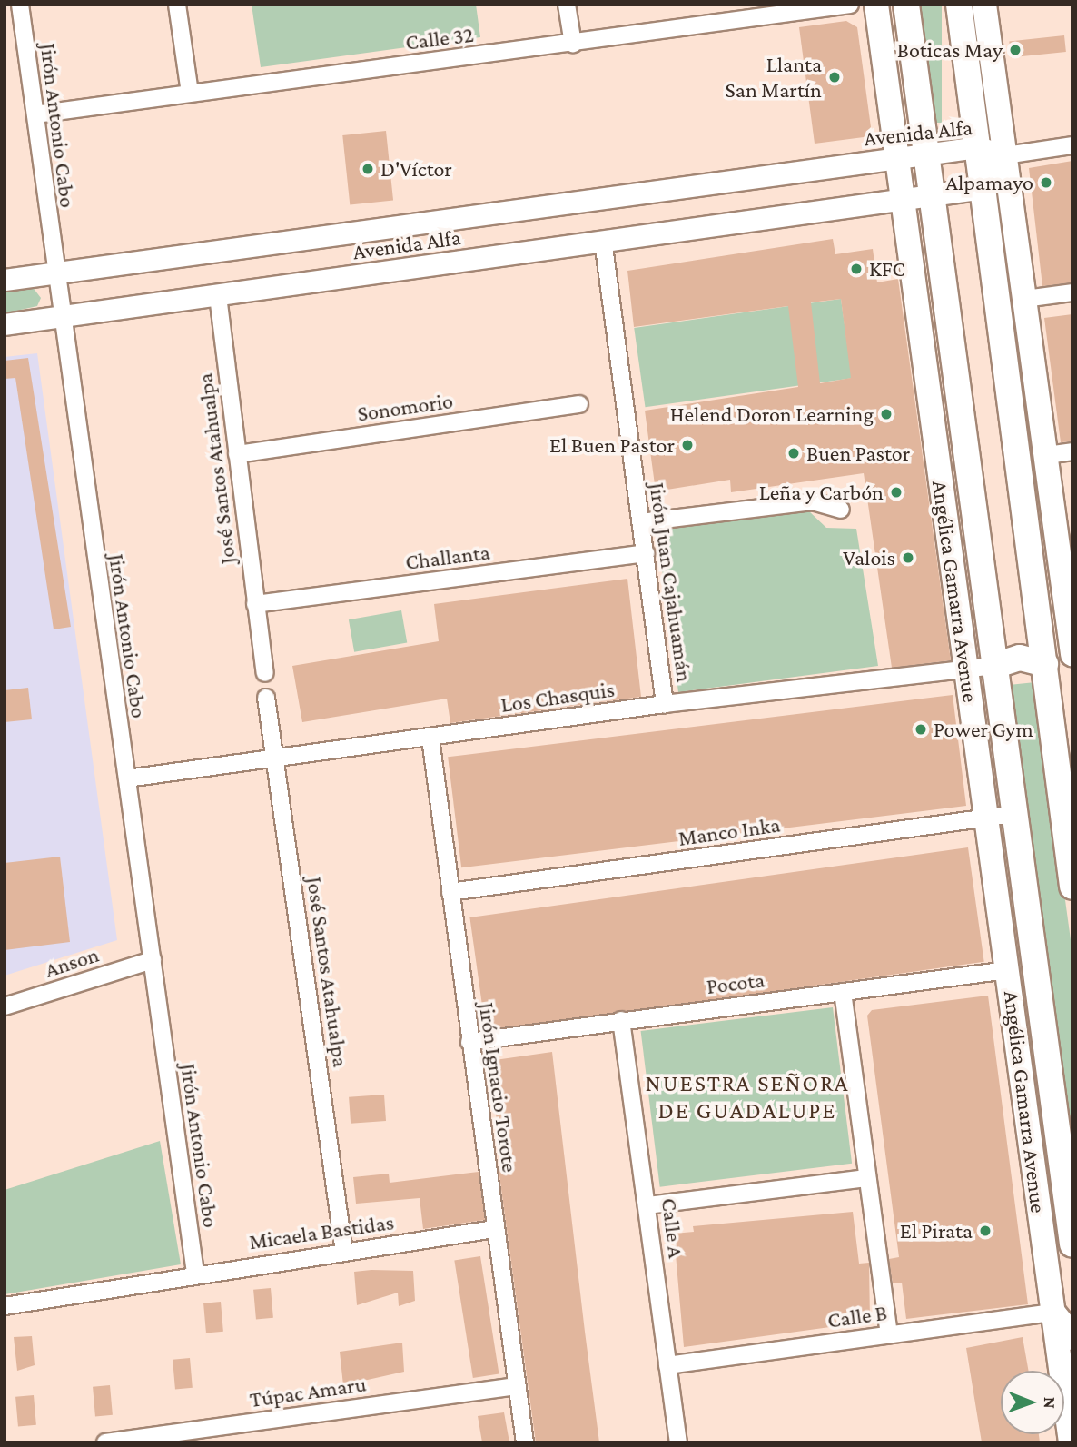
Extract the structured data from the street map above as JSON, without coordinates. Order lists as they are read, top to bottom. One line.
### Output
{"streets":{"main road":["Angélica Gamarra Avenue"],"street":["Calle 32","Jirón Antonio Cabo","Avenida Alfa","Sonomorio","José Santos Atahualpa","Challanta","Jirón Juan Cajahuamán","Los Chasquis","Manco Inka","Anson","Pocota","Jirón Ignacio Torote","Calle A","Micaela Bastidas","Calle B","Túpac Amaru"]},"crossings":[["Calle 32","Jirón Antonio Cabo"],["Jirón Antonio Cabo","Avenida Alfa"],["Jirón Antonio Cabo","Los Chasquis"],["Jirón Antonio Cabo","Anson"],["Jirón Antonio Cabo","Micaela Bastidas"],["Avenida Alfa","José Santos Atahualpa"],["Avenida Alfa","Jirón Juan Cajahuamán"],["Avenida Alfa","Angélica Gamarra Avenue"],["Sonomorio","José Santos Atahualpa"],["José Santos Atahualpa","Challanta"],["José Santos Atahualpa","Los Chasquis"],["José Santos Atahualpa","Micaela Bastidas"],["Challanta","Jirón Juan Cajahuamán"],["Jirón Juan Cajahuamán","Los Chasquis"],["Angélica Gamarra Avenue","Los Chasquis"],["Angélica Gamarra Avenue","Manco Inka"],["Angélica Gamarra Avenue","Pocota"],["Angélica Gamarra Avenue","Calle B"],["Los Chasquis","Jirón Ignacio Torote"],["Manco Inka","Jirón Ignacio Torote"],["Pocota","Jirón Ignacio Torote"],["Pocota","Calle A"],["Jirón Ignacio Torote","Micaela Bastidas"],["Jirón Ignacio Torote","Túpac Amaru"],["Calle A","Calle B"]],"districts":["NUESTRA SEÑORA DE GUADALUPE"],"places":["Boticas May","Llanta San Martín","D'Víctor","Alpamayo","KFC","Helend Doron Learning","El Buen Pastor","Buen Pastor","Leña y Carbón","Valois","Power Gym","El Pirata"],"north":"right"}
